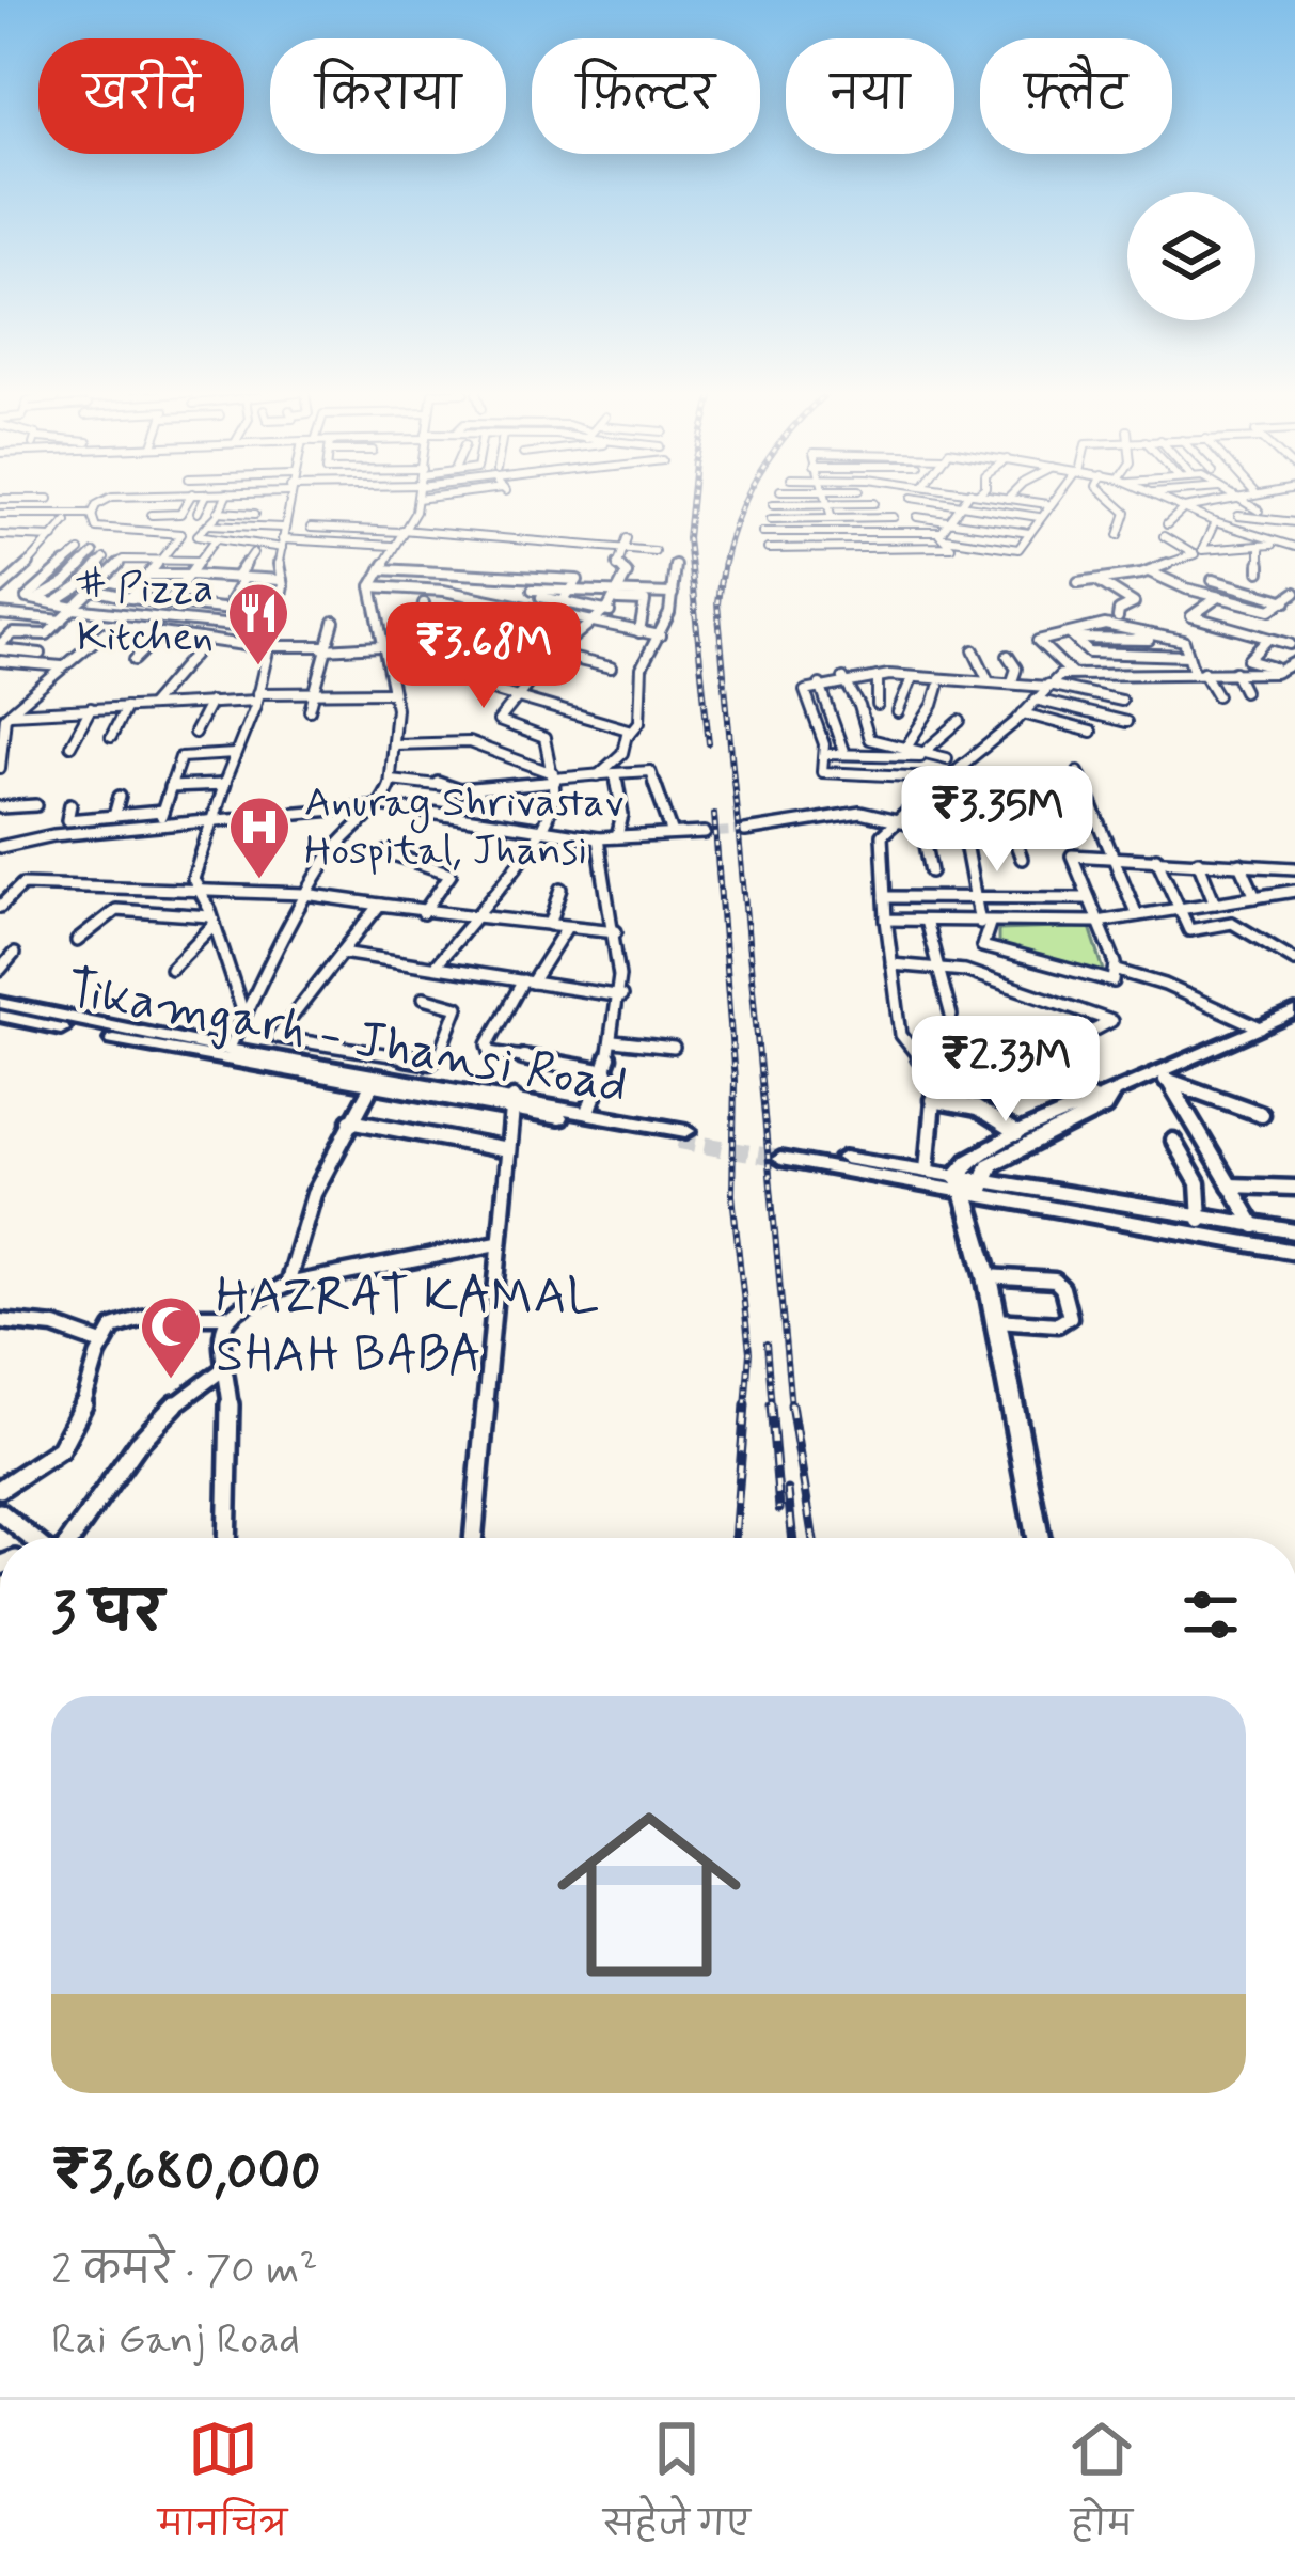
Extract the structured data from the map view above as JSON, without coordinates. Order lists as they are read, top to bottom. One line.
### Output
{"streets":{"street":["Tikamgarh - Jhansi Road"]},"places":{"restaurant":["# Pizza Kitchen"],"hospital":["Anurag Shrivastav Hospital, Jhansi"],"mosque":["HAZRAT KAMAL SHAH BABA"]},"page":{"chip":["खरीदें","किराया","फ़िल्टर","नया","फ़्लैट"],"price":["₹3.68M","₹3.35M","₹2.33M"],"heading":"3 घर","list":[{"name":"₹3,680,000","note":"2 कमरे · 70 m² · Rai Ganj Road"}],"tabs":["मानचित्र","सहेजे गए","होम"]}}
